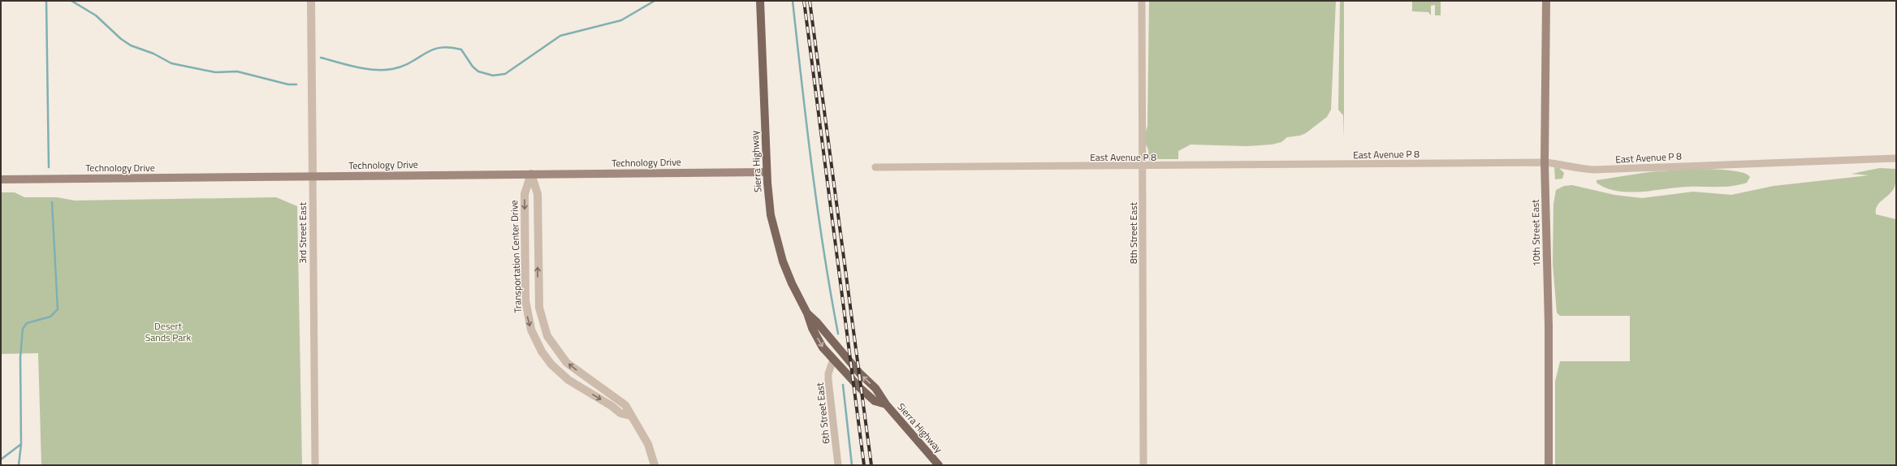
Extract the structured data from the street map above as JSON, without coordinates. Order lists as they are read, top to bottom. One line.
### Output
{"streets":{"main road":["Sierra Highway","Technology Drive","10th Street East"],"street":["East Avenue P 8","3rd Street East","8th Street East","Transportation Center Drive","6th Street East"]},"crossings":[["East Avenue P 8","8th Street East"],["East Avenue P 8","10th Street East"],["Sierra Highway","Technology Drive"],["Sierra Highway","6th Street East"],["Technology Drive","3rd Street East"],["Technology Drive","Transportation Center Drive"]],"parks":["Desert Sands Park"]}
